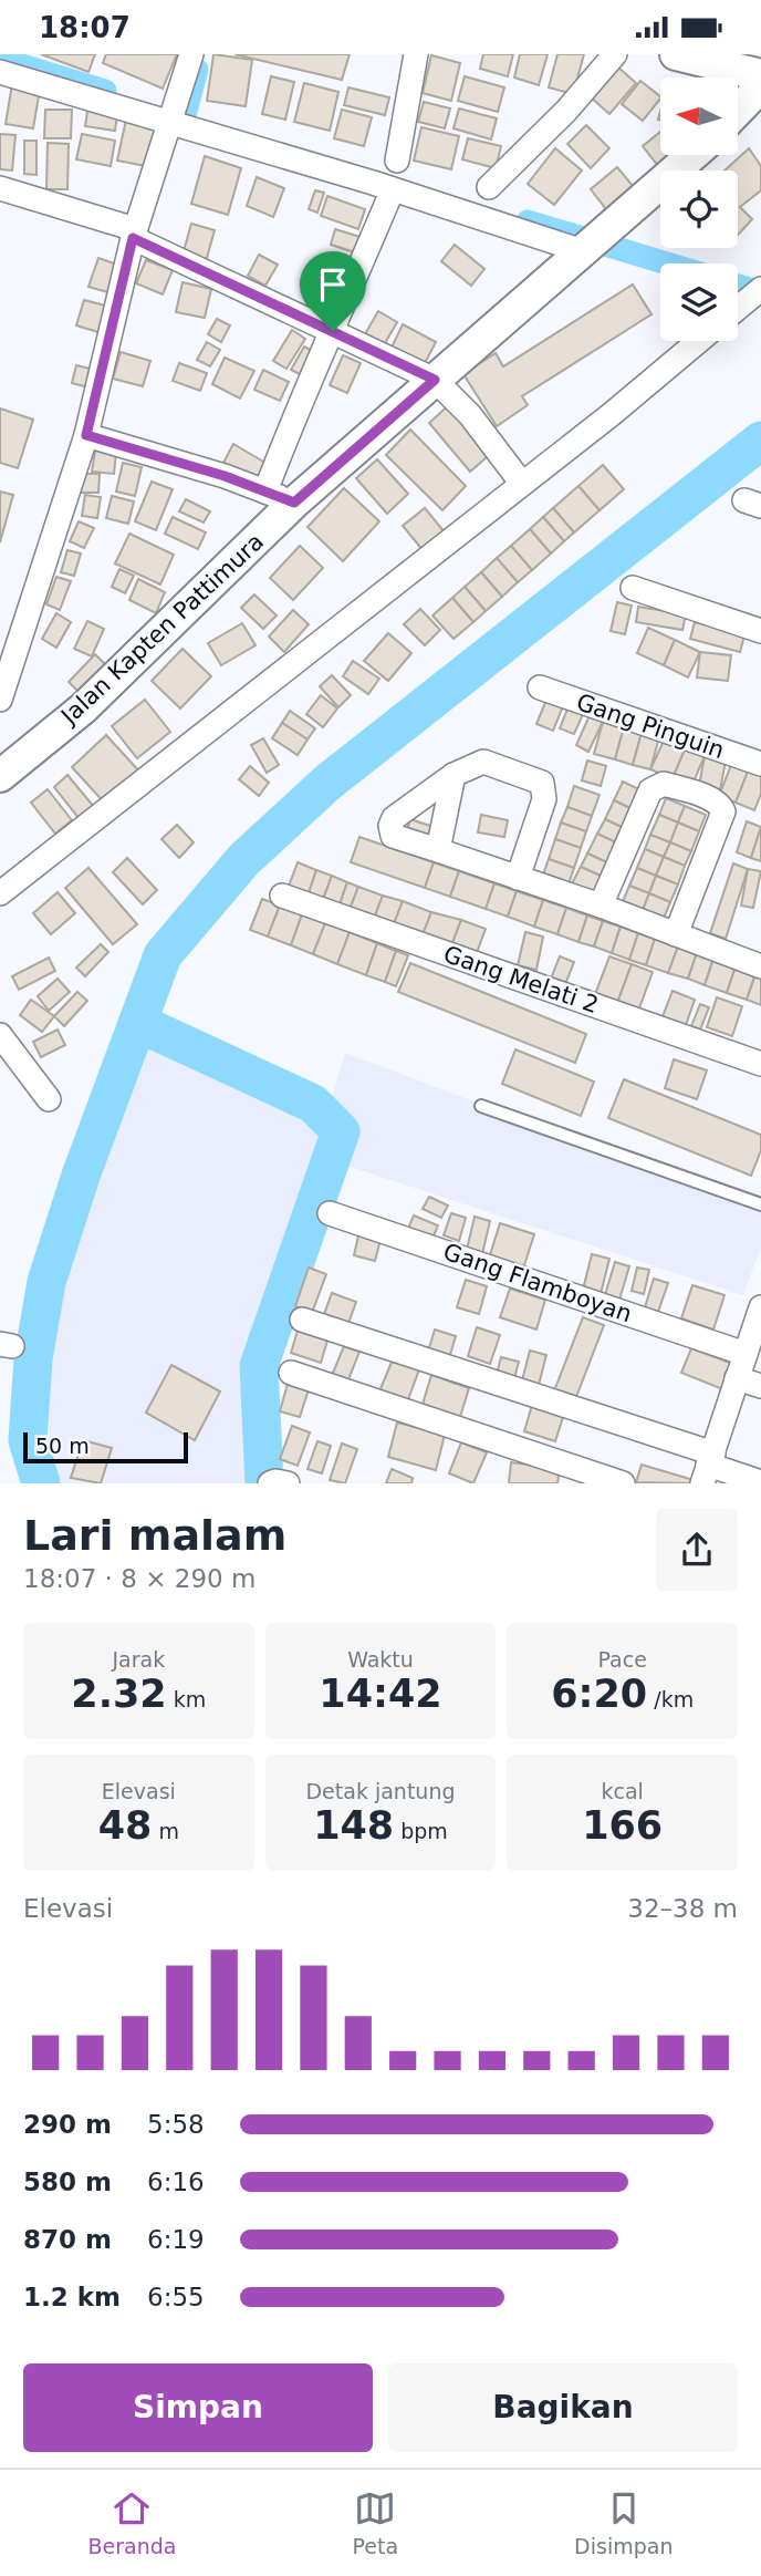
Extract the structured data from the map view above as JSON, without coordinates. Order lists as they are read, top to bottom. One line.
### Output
{"streets":{"main road":["Jalan Kapten Pattimura"],"street":["Gang Pinguin","Gang Melati 2","Gang Flamboyan"]},"scale_bar":"50 m","north":"left","page":{"status":"18:07","scale":"50 m","heading":["Lari malam","18:07 · 8 × 290 m"],"stats":[["Jarak","2.32 km"],["Waktu","14:42"],["Pace","6:20 /km"],["Elevasi","48 m"],["Detak jantung","148 bpm"],["kcal","166"]],"chart":["Elevasi","32–38 m"],"list":[{"name":"290 m","note":"5:58"},{"name":"580 m","note":"6:16"},{"name":"870 m","note":"6:19"},{"name":"1.2 km","note":"6:55"}],"buttons":["Simpan","Bagikan"],"tabs":["Beranda","Peta","Disimpan"]}}
